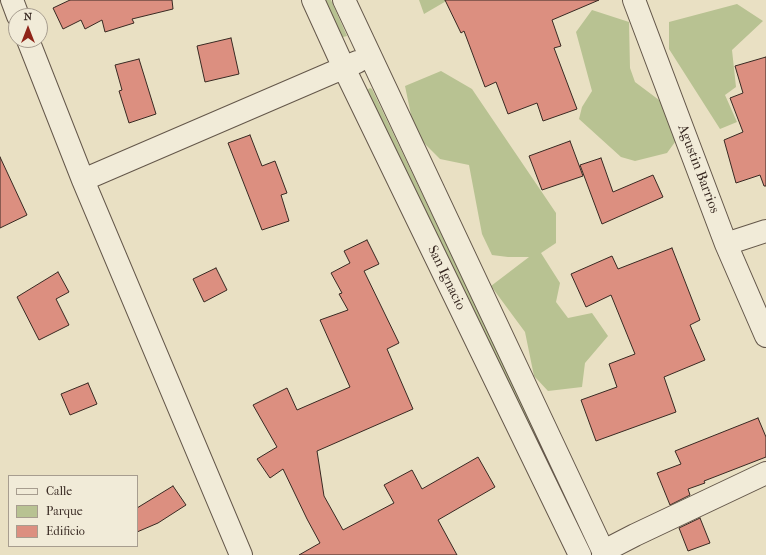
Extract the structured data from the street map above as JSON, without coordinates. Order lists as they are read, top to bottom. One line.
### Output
{"streets":{"street":["Agustin Barrios","San Ignacio"]},"legend":["Calle","Parque","Edificio"],"north":"top"}
